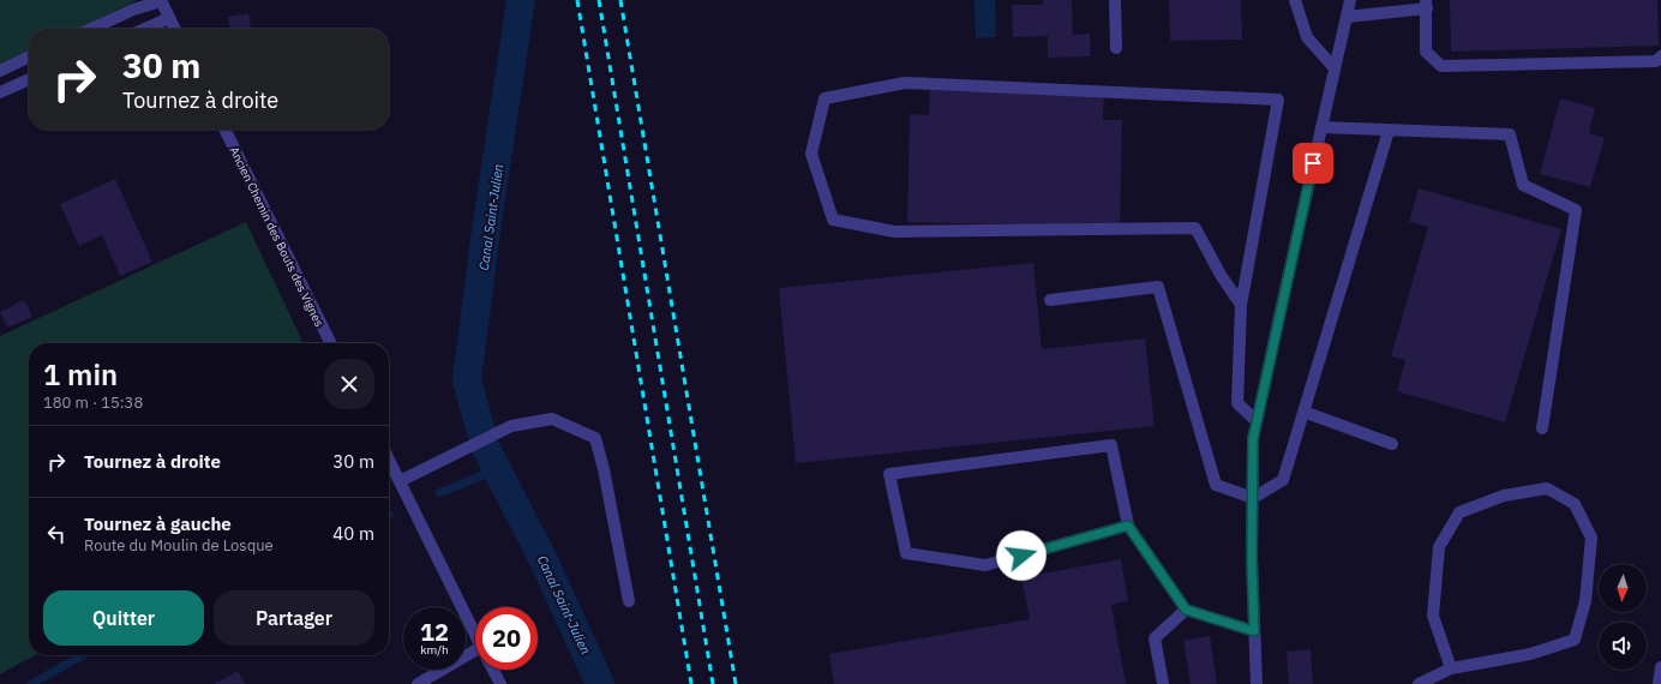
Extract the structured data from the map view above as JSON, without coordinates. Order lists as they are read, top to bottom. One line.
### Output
{"streets":{"street":["Ancien Chemin des Bouts des Vignes"]},"water":["Canal Saint-Julien"],"north":"bottom","page":{"turn":["30 m","Tournez à droite"],"heading":["1 min","180 m · 15:38"],"list":[{"name":"Tournez à droite","value":"30 m"},{"name":"Tournez à gauche","note":"Route du Moulin de Losque","value":"40 m"}],"buttons":["Quitter","Partager"],"speed":"12 km/h","limit":"20"}}
